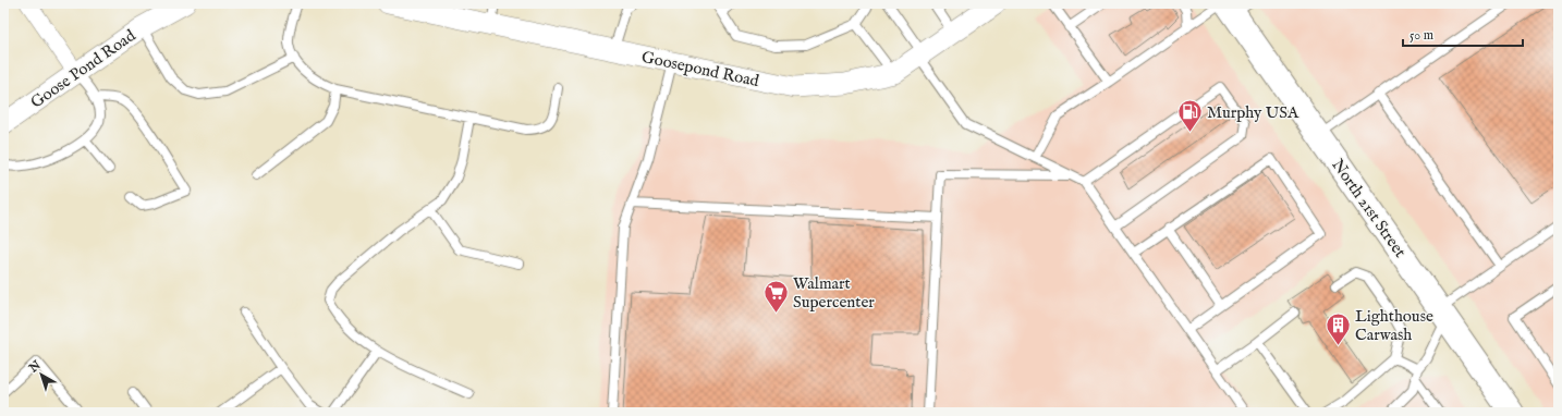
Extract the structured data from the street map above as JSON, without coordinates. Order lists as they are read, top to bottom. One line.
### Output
{"streets":{"main road":["North 21st Street"],"street":["Goose Pond Road","Goosepond Road"]},"places":{"fuel station":["Murphy USA"],"supermarket":["Walmart Supercenter"],"building":["Lighthouse Carwash"]},"scale_bar":"50 m","north":"top left"}
